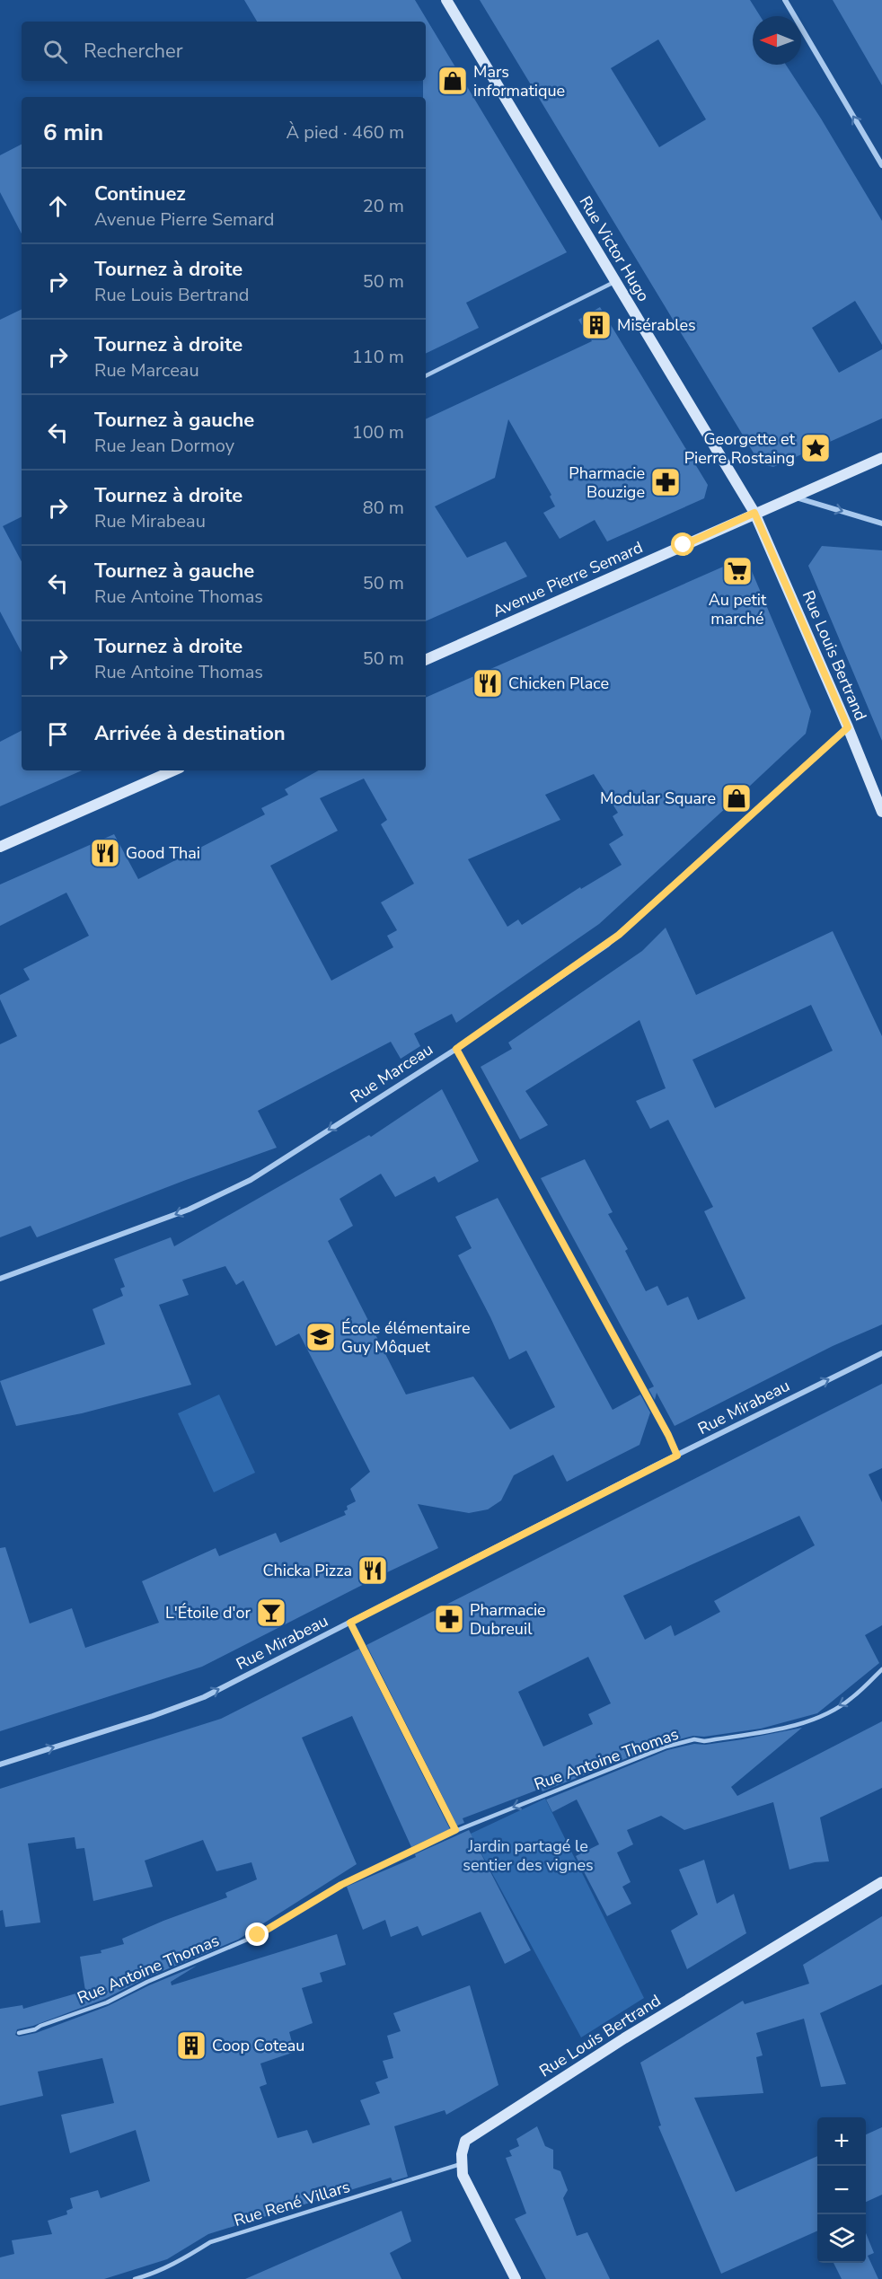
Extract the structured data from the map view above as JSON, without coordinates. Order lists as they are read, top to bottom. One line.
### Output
{"streets":{"main road":["Rue Victor Hugo","Avenue Pierre Semard","Rue Louis Bertrand"],"street":["Rue Marceau","Rue Mirabeau"],"lane":["Rue Antoine Thomas","Rue René Villars"]},"crossings":[["Rue Victor Hugo","Avenue Pierre Semard"],["Rue Victor Hugo","Rue Louis Bertrand"],["Avenue Pierre Semard","Rue Louis Bertrand"],["Rue Louis Bertrand","Rue Marceau"],["Rue Louis Bertrand","Rue René Villars"]],"one_way":["Rue Marceau","Rue Mirabeau","Rue Antoine Thomas"],"parks":["Jardin partagé le sentier des vignes"],"places":{"shop":["Mars informatique","Modular Square"],"building":["Misérables","Coop Coteau"],"place":["Georgette et Pierre Rostaing"],"pharmacy":["Pharmacie Bouzige","Pharmacie Dubreuil"],"supermarket":["Au petit marché"],"restaurant":["Chicken Place","Good Thai","Chicka Pizza"],"school or university":["École élémentaire Guy Môquet"],"bar":["L'Étoile d'or"]},"north":"left","page":{"search":"Rechercher","heading":["6 min","À pied · 460 m"],"list":[["Continuez","Avenue Pierre Semard","20 m"],["Tournez à droite","Rue Louis Bertrand","50 m"],["Tournez à droite","Rue Marceau","110 m"],["Tournez à gauche","Rue Jean Dormoy","100 m"],["Tournez à droite","Rue Mirabeau","80 m"],["Tournez à gauche","Rue Antoine Thomas","50 m"],["Tournez à droite","Rue Antoine Thomas","50 m"],"Arrivée à destination"],"map_buttons":["+","−"]}}
